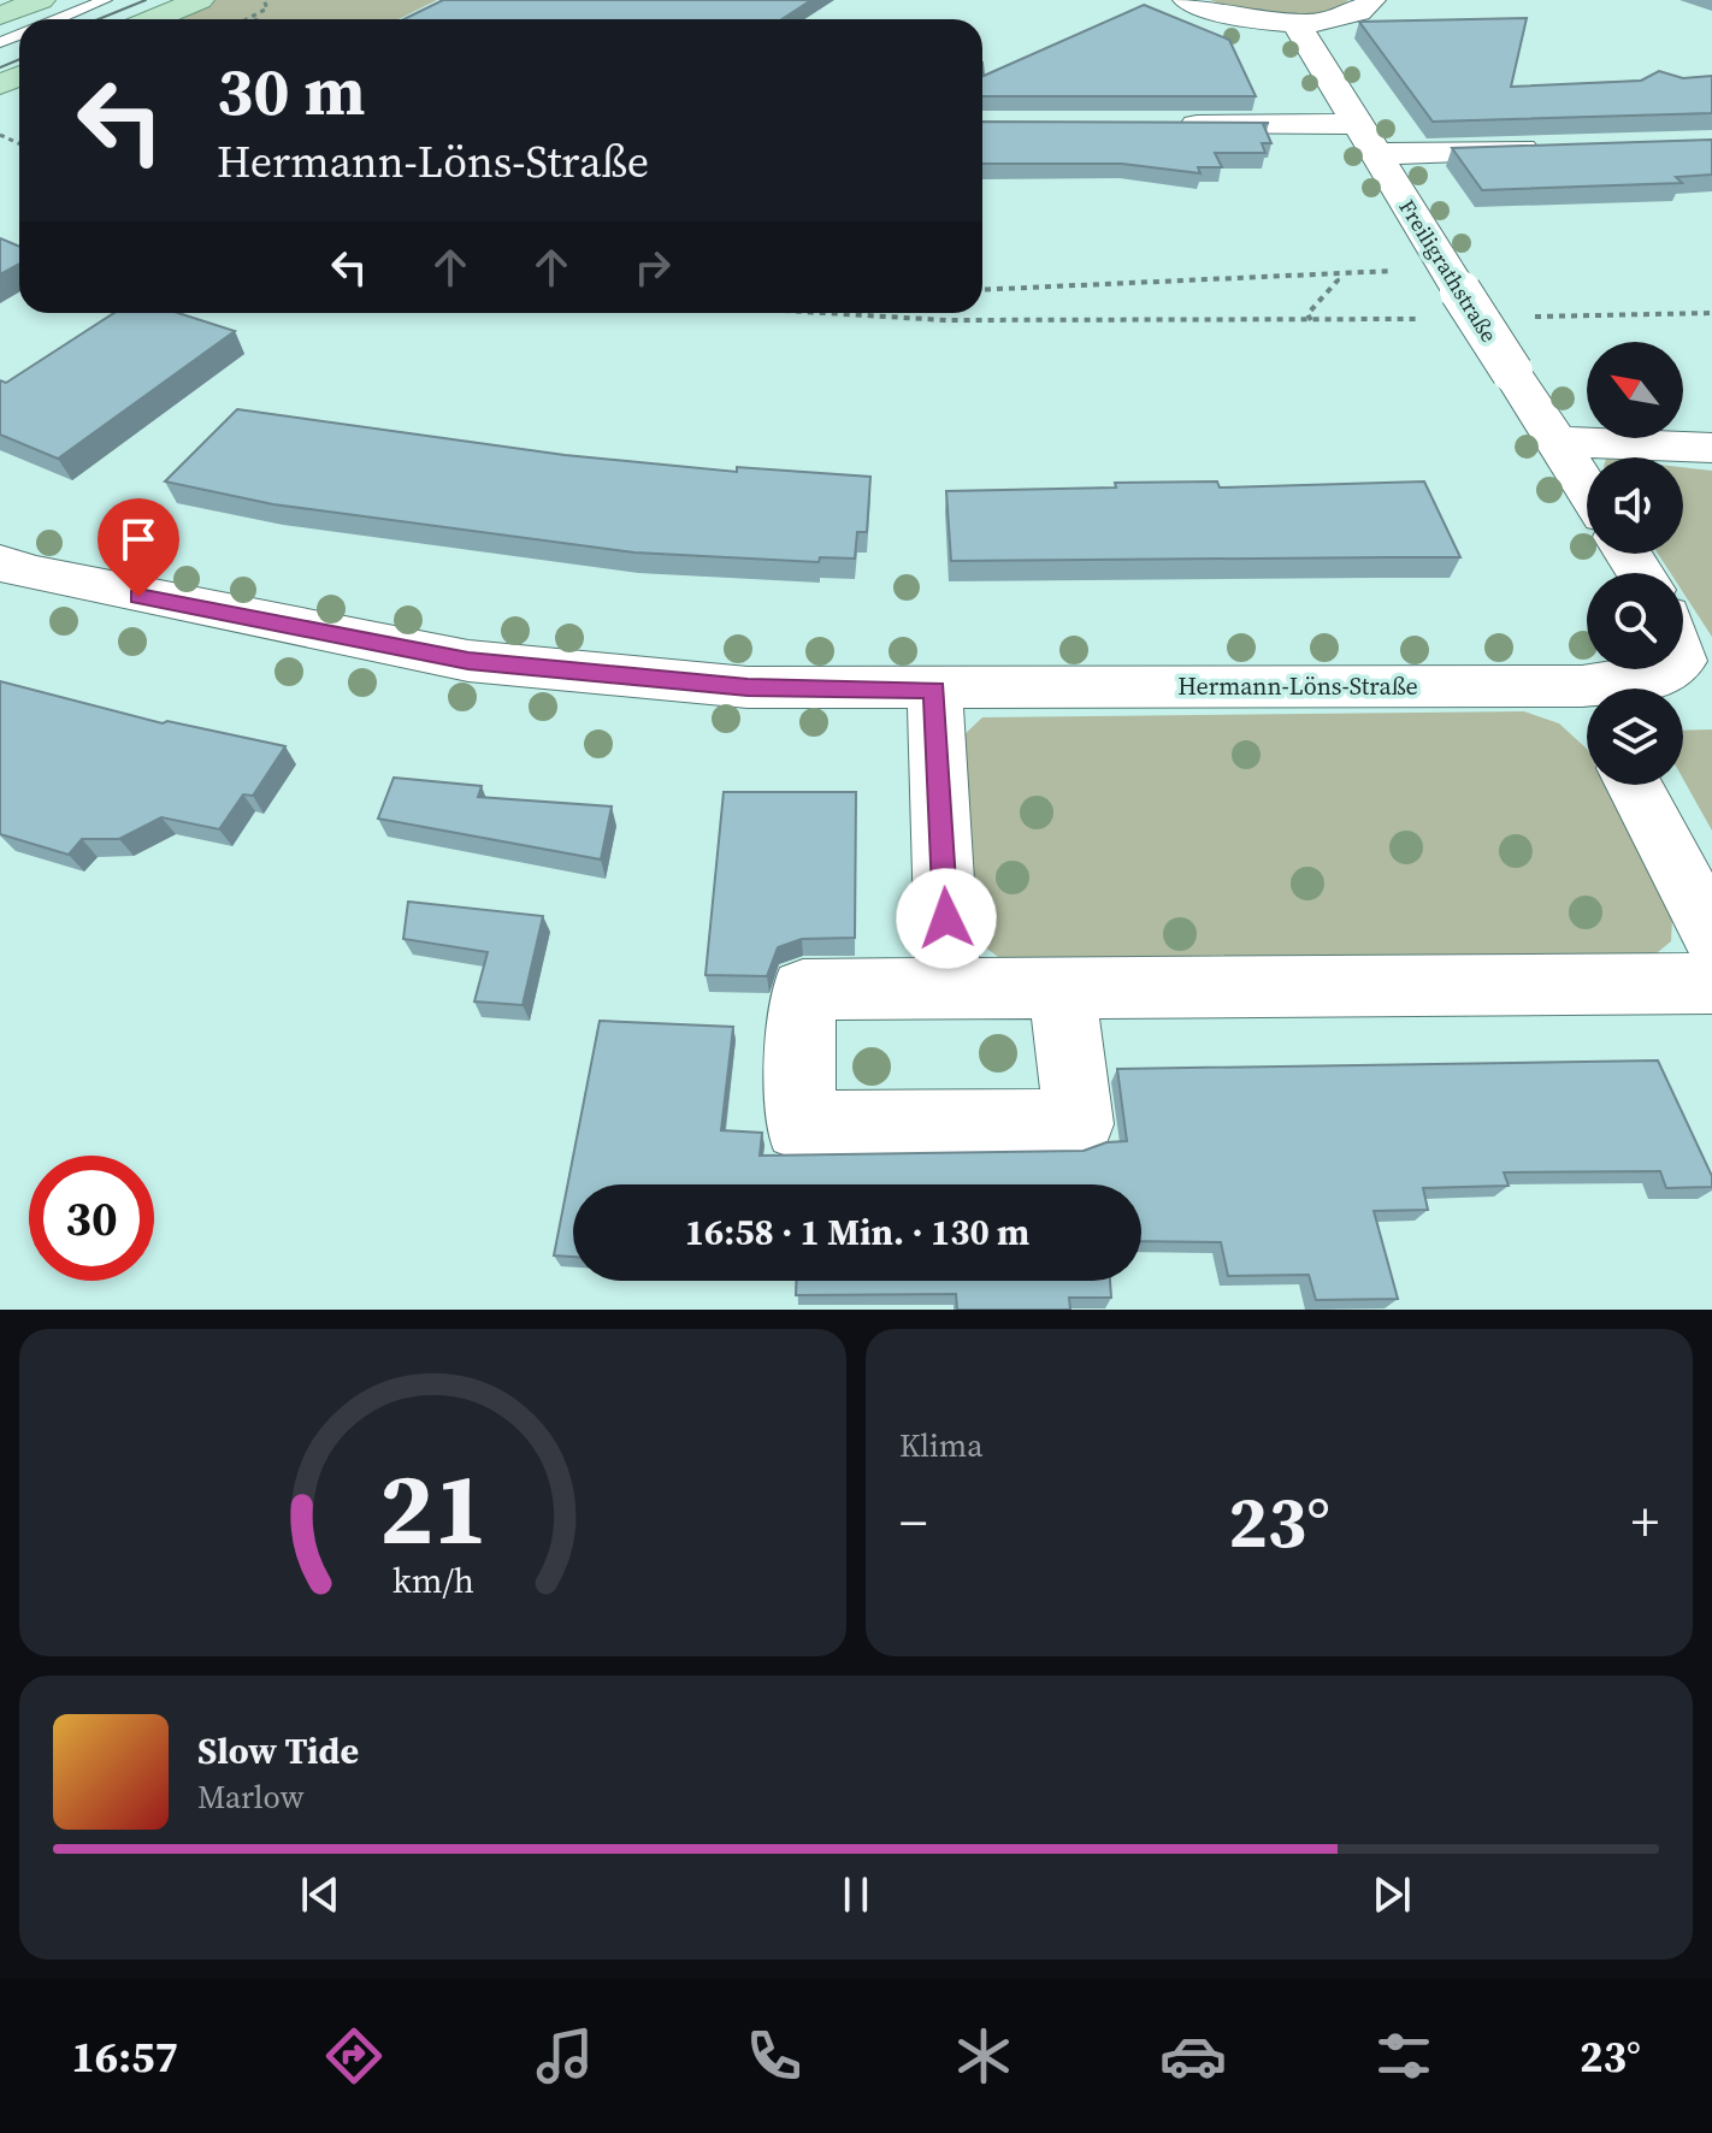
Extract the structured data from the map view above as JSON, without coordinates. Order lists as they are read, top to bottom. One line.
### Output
{"streets":{"street":["Freiligrathstraße","Hermann-Löns-Straße"]},"north":"top left","page":{"turn":["30 m","Hermann-Löns-Straße"],"limit":"30","trip":"16:58 · 1 Min. · 130 m","tile":"Klima","heat":["−","23°","+"],"song":["Slow Tide","Marlow"],"tabs":["16:57","23°"],"gauge":["21","km/h"]}}
